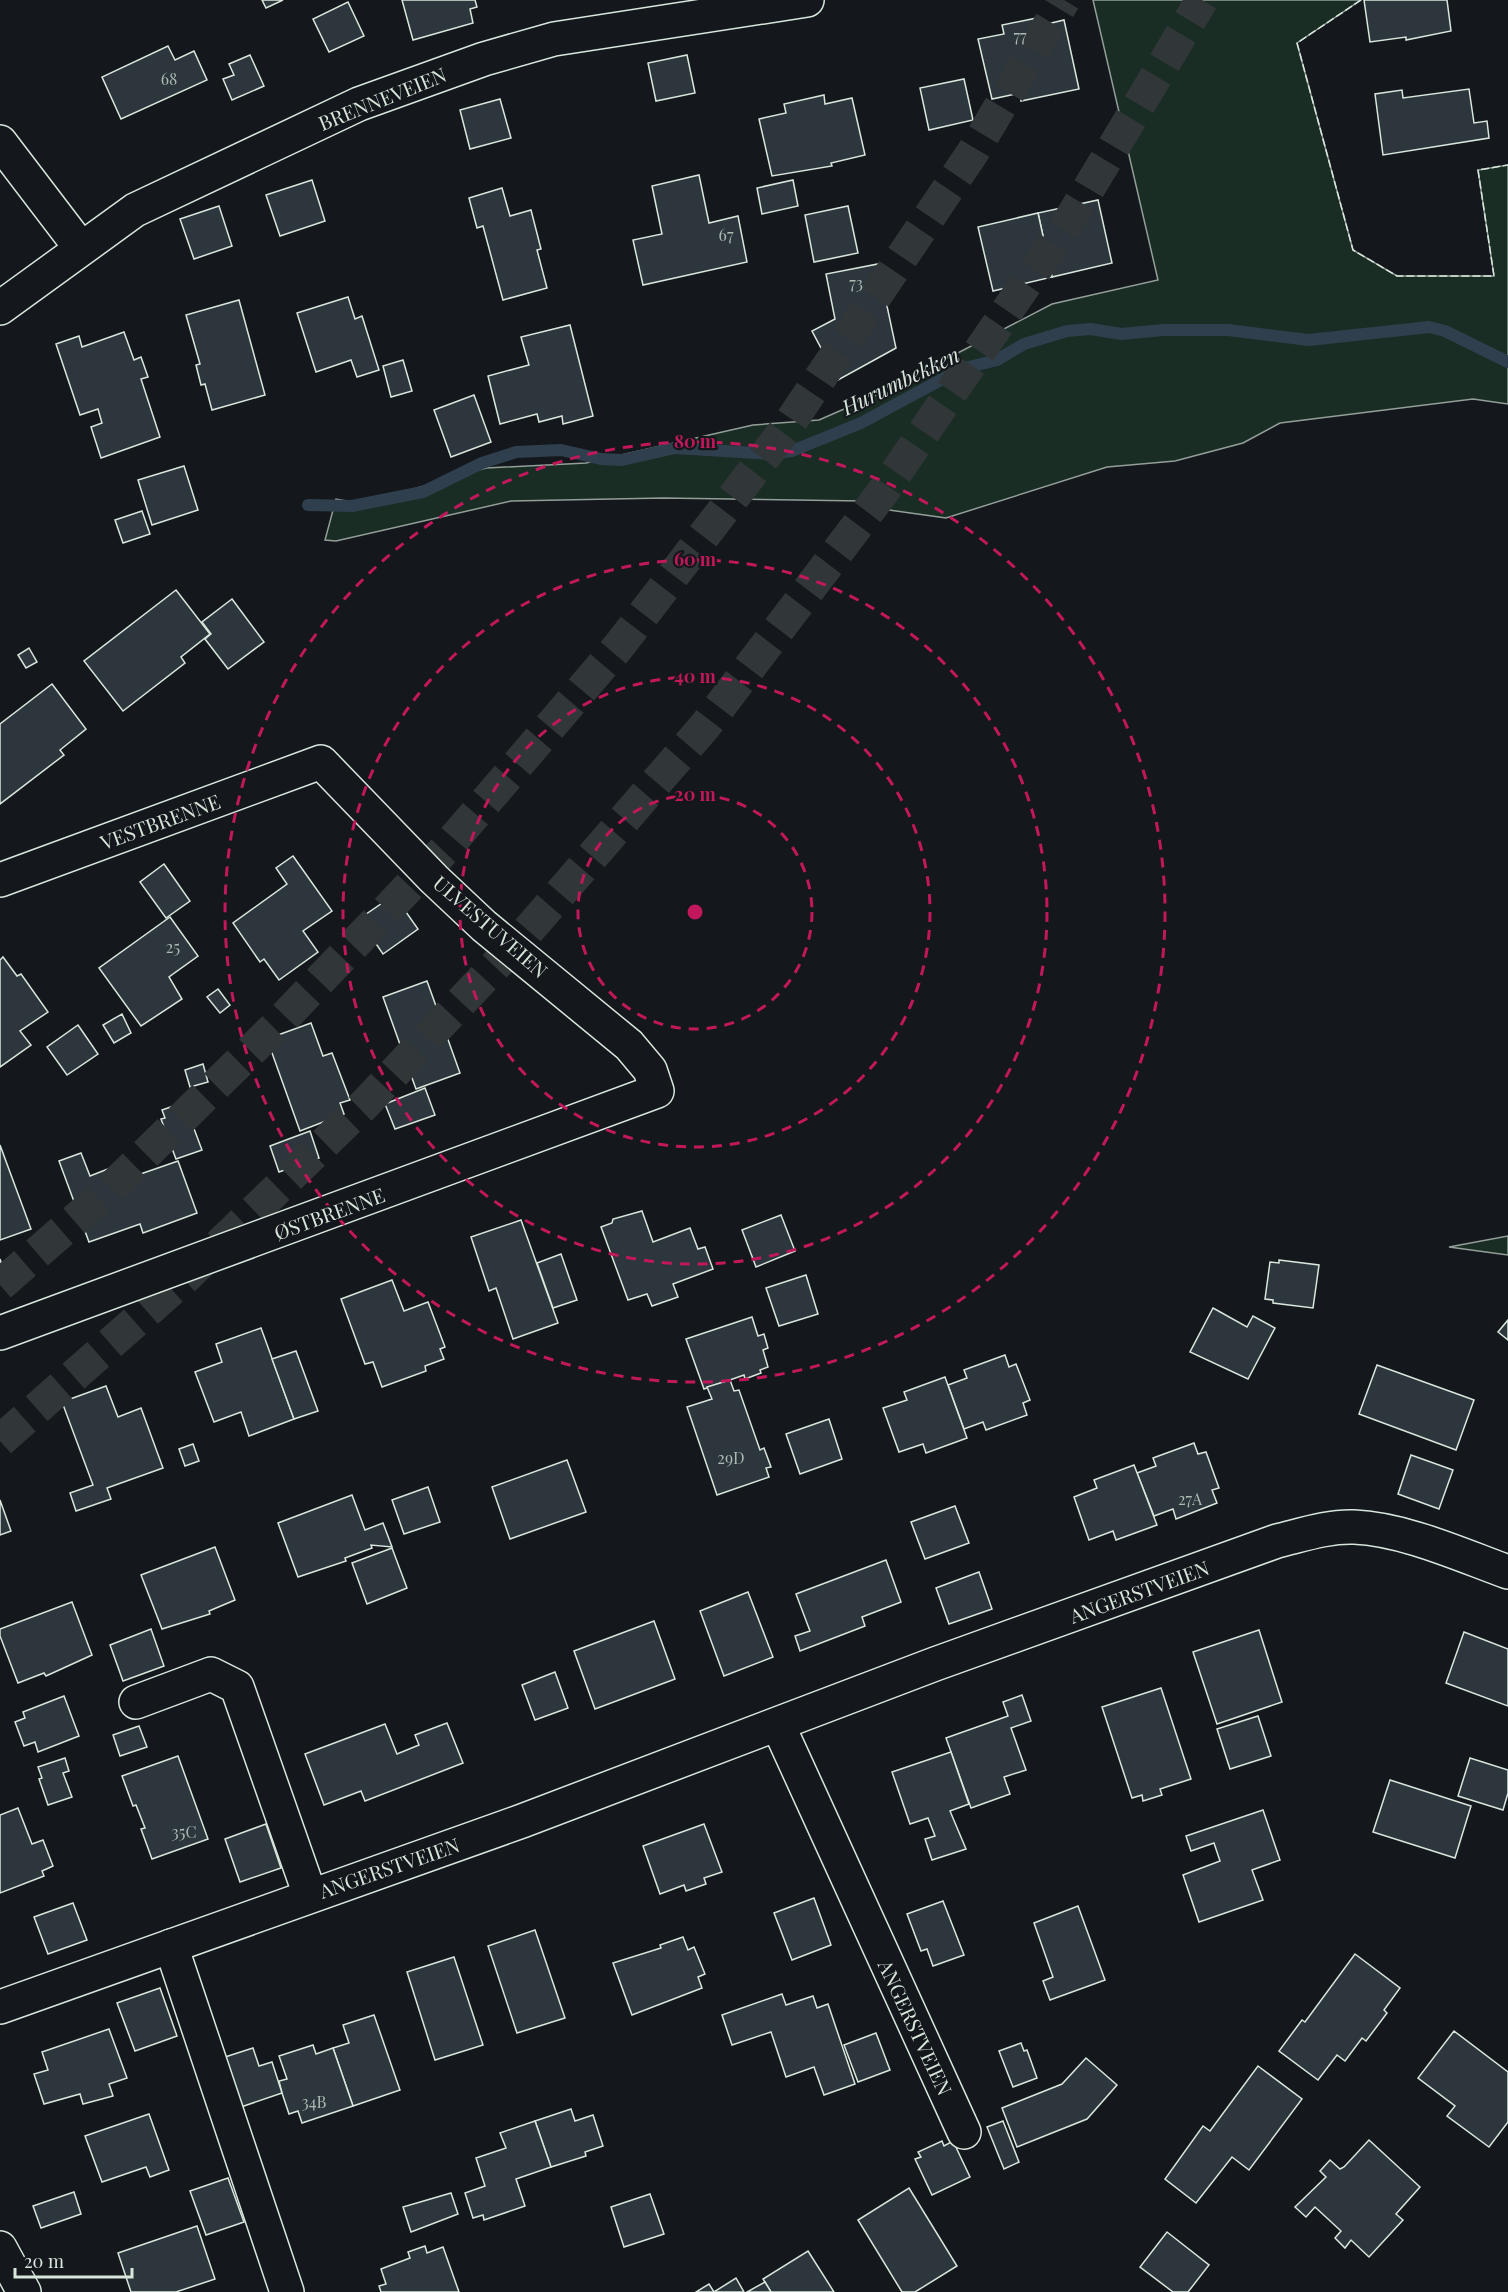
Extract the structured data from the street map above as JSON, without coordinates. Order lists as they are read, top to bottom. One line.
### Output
{"streets":{"street":["BRENNEVEIEN","VESTBRENNE","ULVESTUVEIEN","ØSTBRENNE","ANGERSTVEIEN"]},"crossings":[["VESTBRENNE","ULVESTUVEIEN"],["ULVESTUVEIEN","ØSTBRENNE"]],"water":["Hurumbekken"],"house_numbers":["77","68","67","73","25","29D","27A","35C","34B"],"scale_bar":"20 m","rings":["80 m","60 m","40 m","20 m"]}
